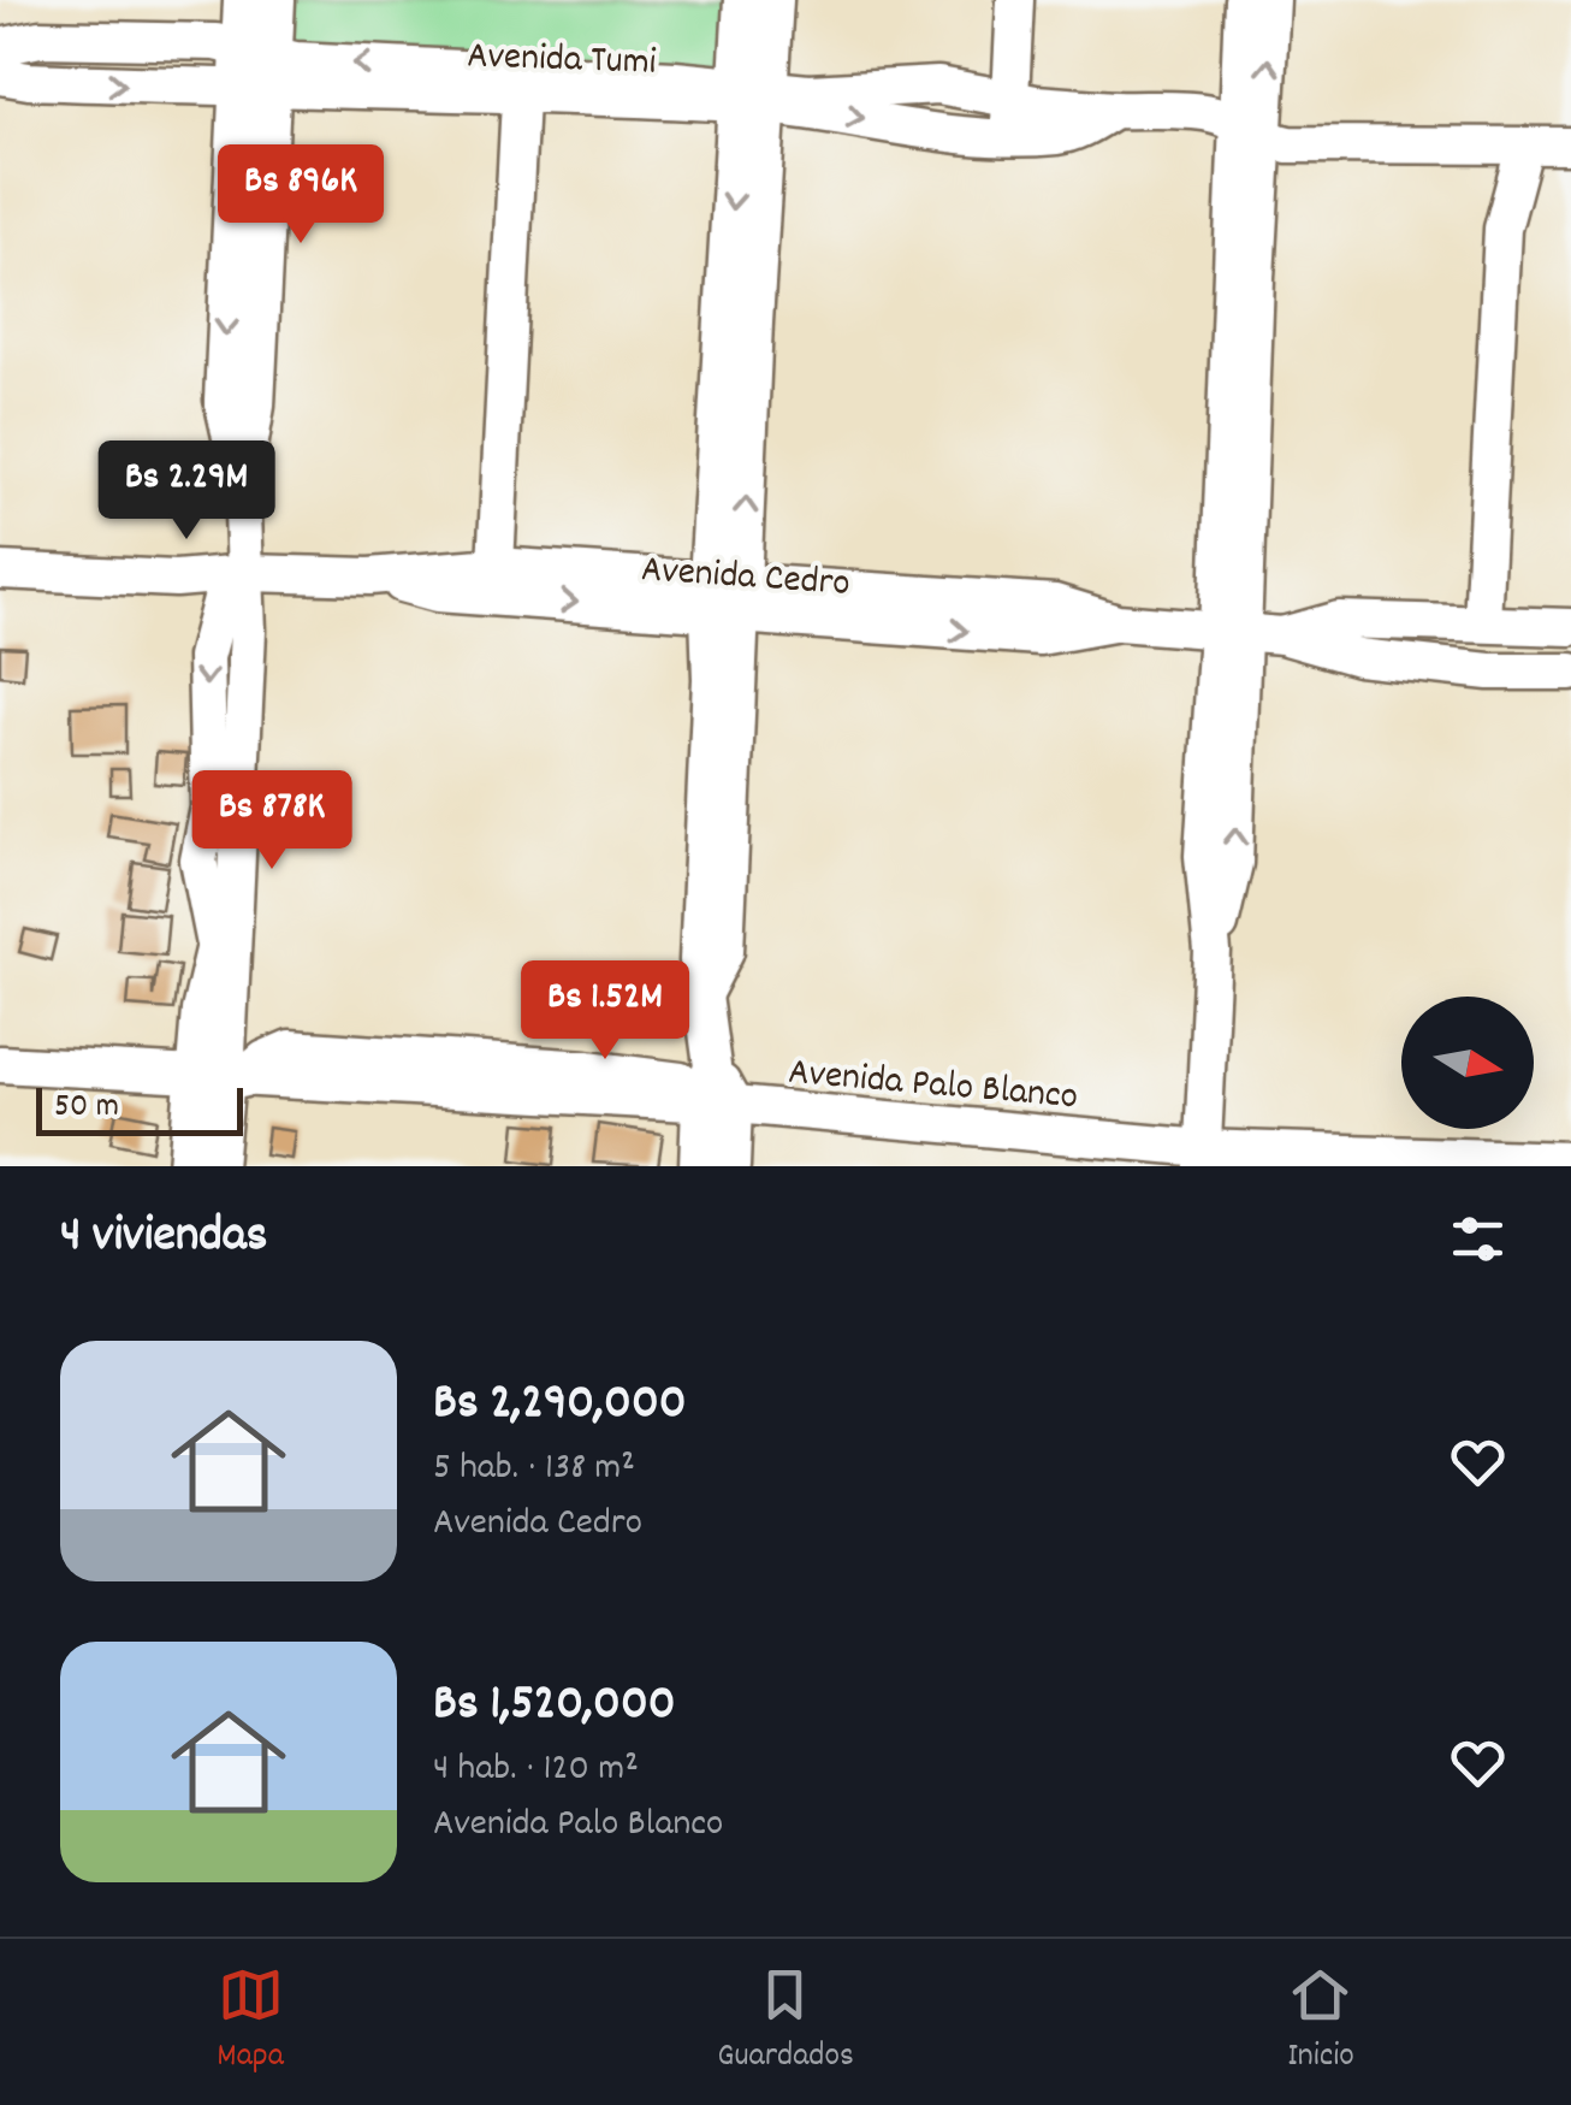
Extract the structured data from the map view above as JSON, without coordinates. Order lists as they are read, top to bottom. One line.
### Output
{"streets":{"street":["Avenida Tumi","Avenida Cedro","Avenida Palo Blanco"]},"scale_bar":"50 m","north":"right","page":{"price":["Bs 896K","Bs 2.29M","Bs 878K","Bs 1.52M"],"scale":"50 m","heading":"4 viviendas","list":[{"name":"Bs 2,290,000","note":"5 hab. · 138 m² · Avenida Cedro"},{"name":"Bs 1,520,000","note":"4 hab. · 120 m² · Avenida Palo Blanco"}],"tabs":["Mapa","Guardados","Inicio"]}}
